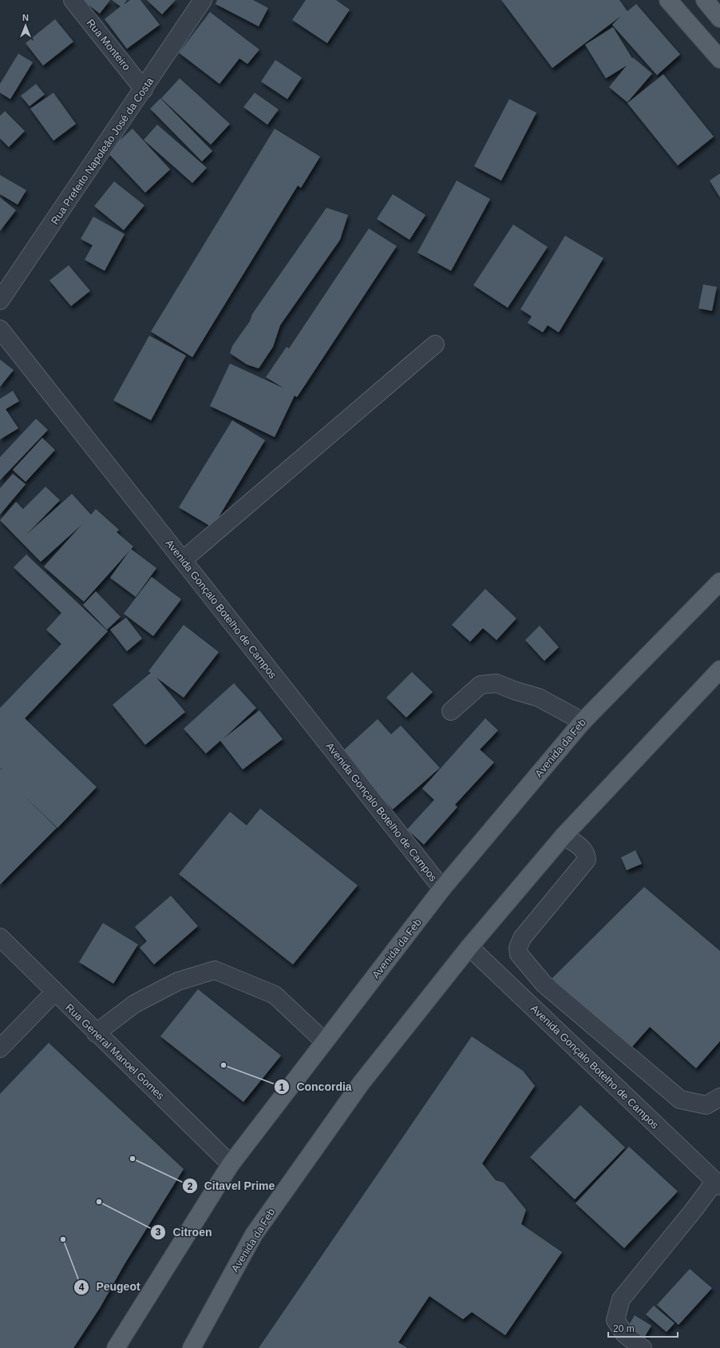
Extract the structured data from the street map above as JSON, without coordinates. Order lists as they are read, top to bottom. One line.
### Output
{"streets":{"main road":["Avenida da Feb"],"street":["Rua Monteiro","Rua Prefeito Napoleão José da Costa","Avenida Gonçalo Botelho de Campos","Rua General Manoel Gomes"]},"crossings":[["Rua Monteiro","Rua Prefeito Napoleão José da Costa"],["Avenida Gonçalo Botelho de Campos","Avenida da Feb"],["Avenida da Feb","Rua General Manoel Gomes"]],"places":["Concordia","Citavel Prime","Citroen","Peugeot"],"scale_bar":"20 m","north":"top"}
